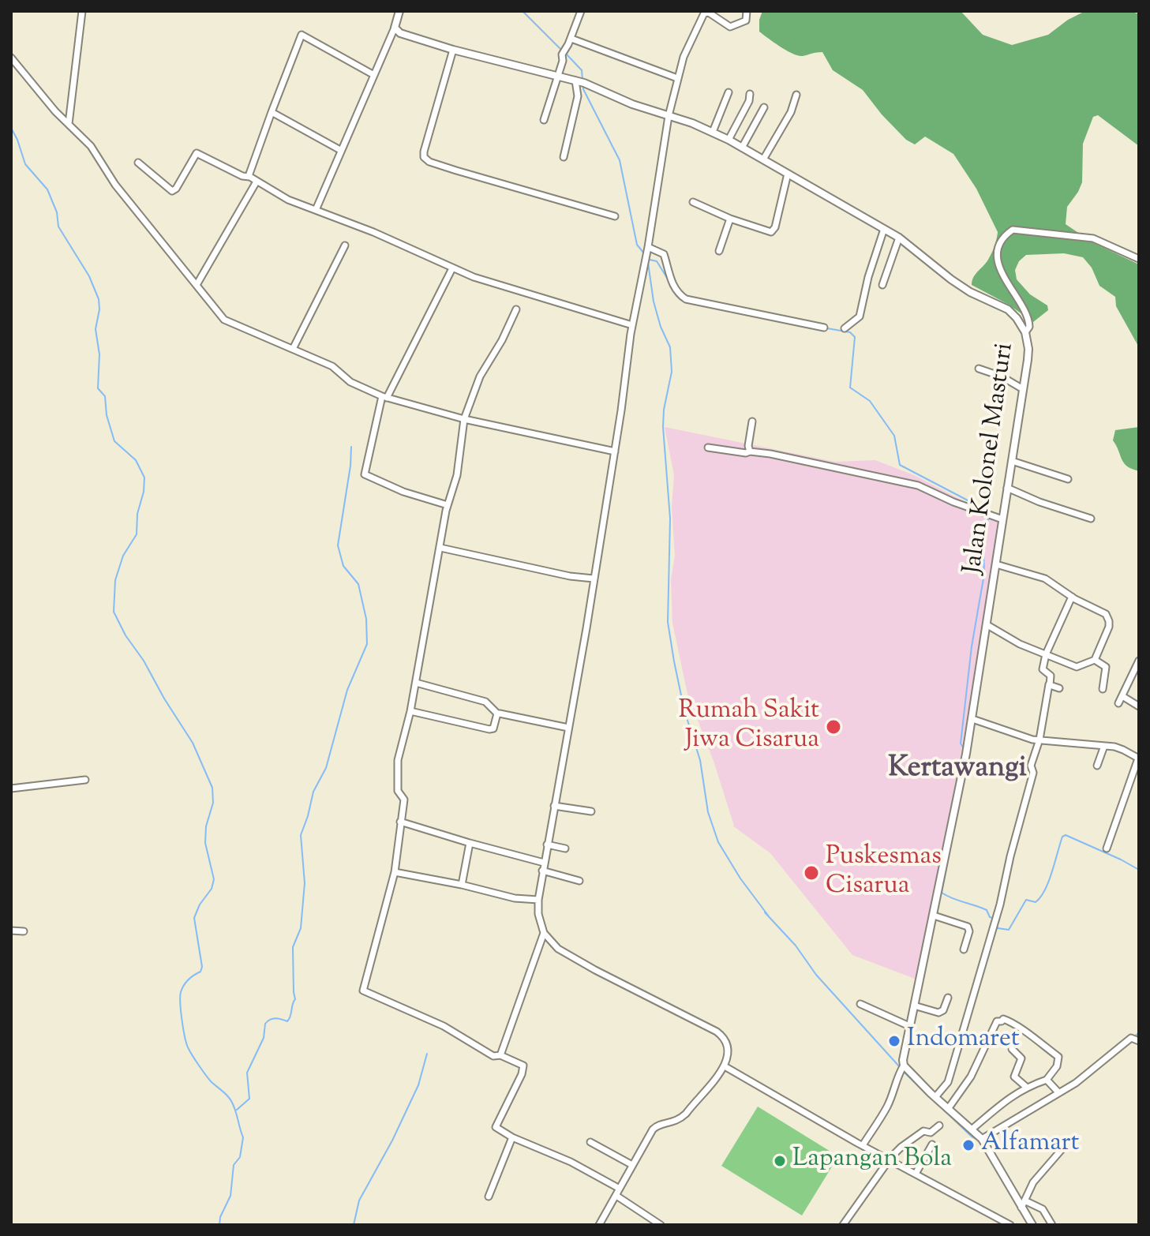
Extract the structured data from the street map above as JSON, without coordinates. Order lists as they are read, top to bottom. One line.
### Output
{"streets":{"main road":["Jalan Kolonel Masturi"]},"districts":["Kertawangi"],"places":["Rumah Sakit Jiwa Cisarua","Puskesmas Cisarua","Indomaret","Alfamart","Lapangan Bola"]}
